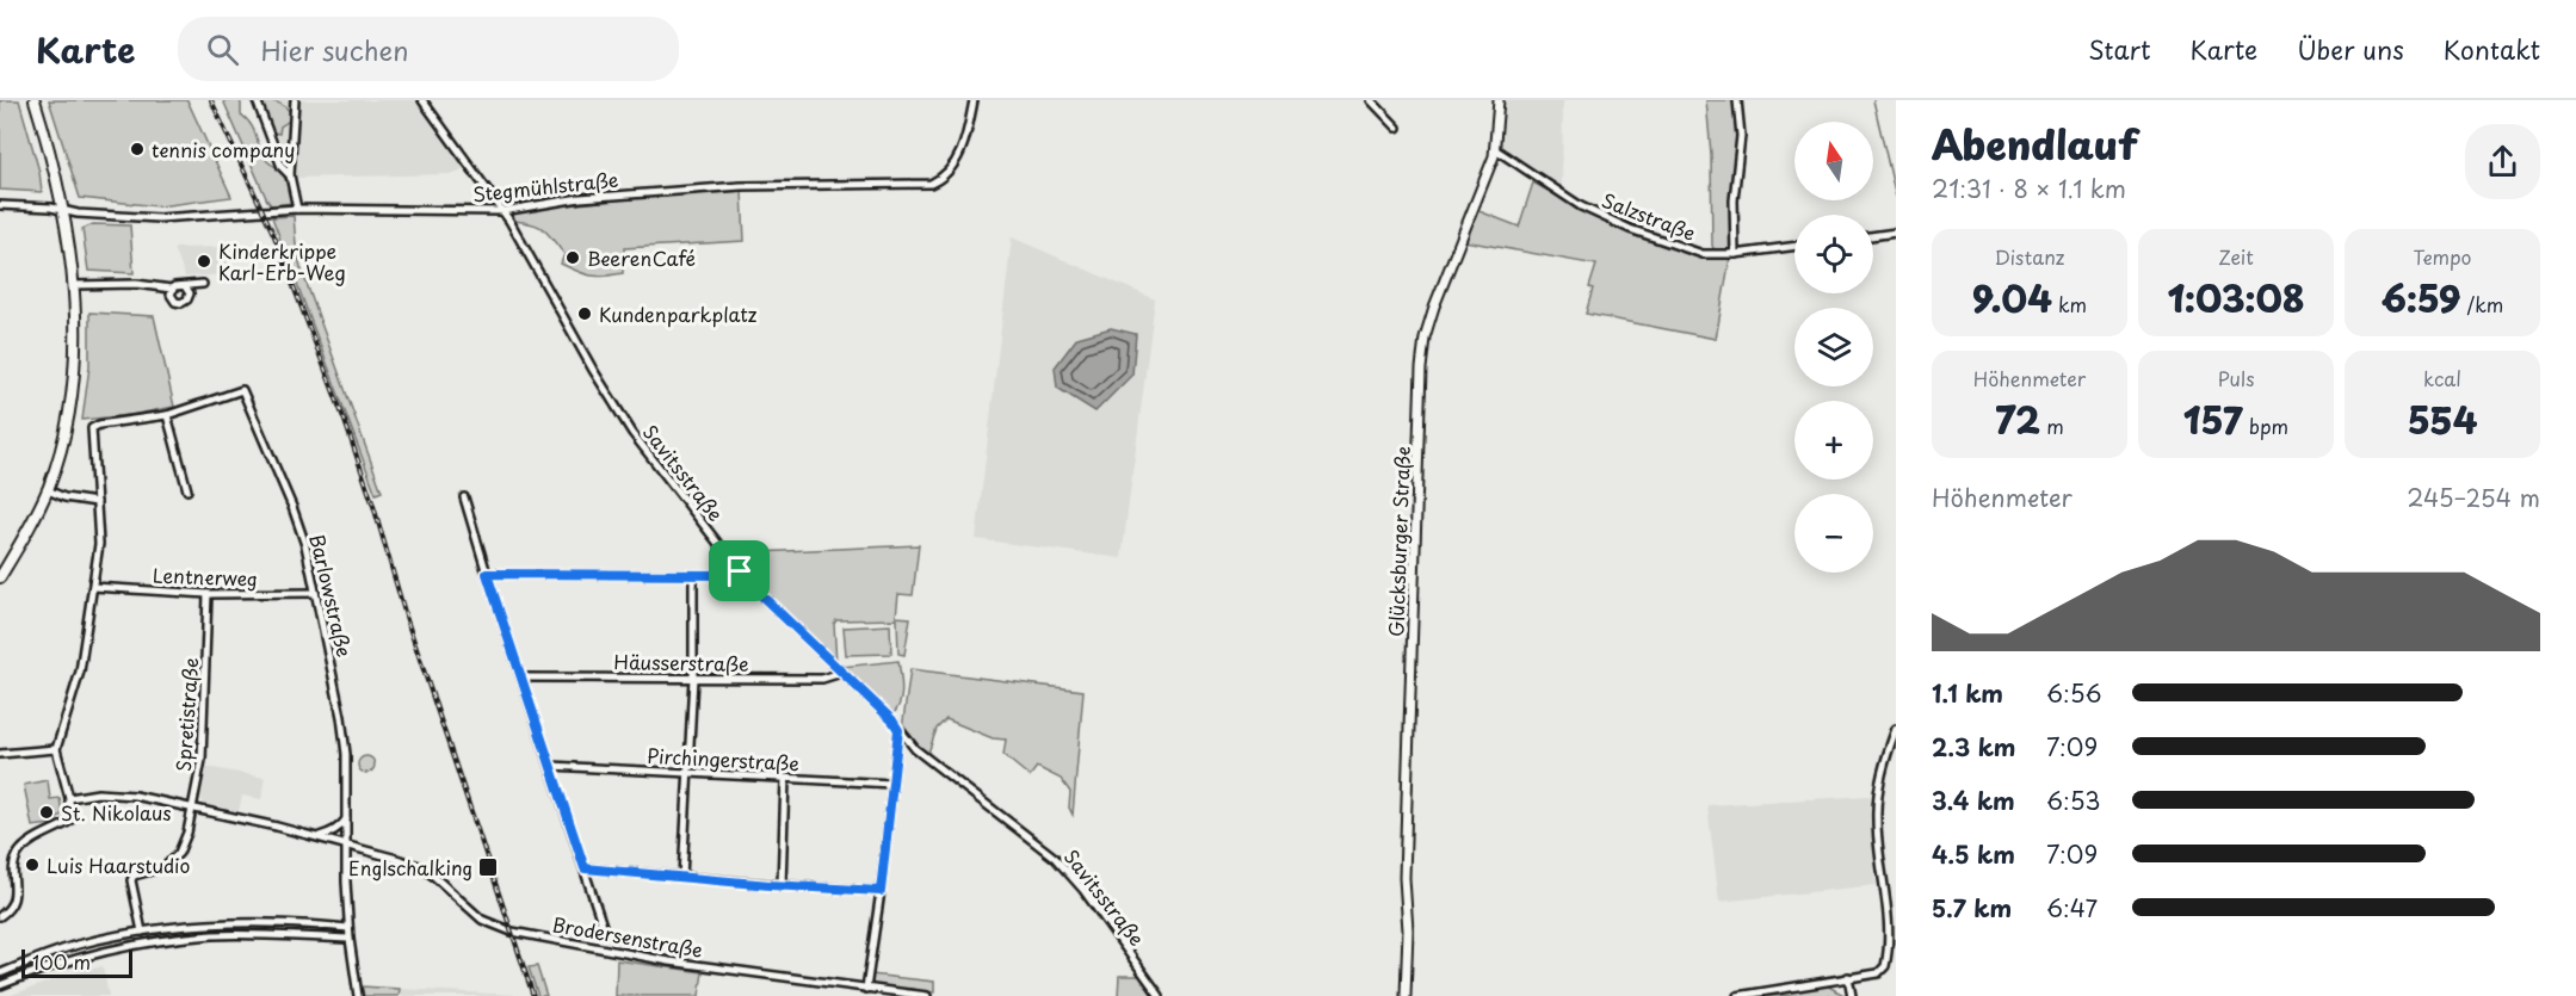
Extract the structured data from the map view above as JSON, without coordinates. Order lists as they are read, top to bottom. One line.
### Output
{"streets":{"street":["Stegmühlstraße","Salzstraße","Savitsstraße","Glücksburger Straße","Lentnerweg","Barlowstraße","Häusserstraße","Spretistraße","Pirchingerstraße","Brodersenstraße"]},"crossings":[["Stegmühlstraße","Savitsstraße"],["Salzstraße","Glücksburger Straße"],["Savitsstraße","Häusserstraße"],["Lentnerweg","Barlowstraße"],["Lentnerweg","Spretistraße"],["Barlowstraße","Brodersenstraße"],["Spretistraße","Brodersenstraße"]],"places":{"other":["tennis company","BeerenCafé","Kinderkrippe Karl-Erb-Weg","Kundenparkplatz","St. Nikolaus","Luis Haarstudio"],"transit":["Englschalking"]},"scale_bar":"100 m","north":"top","page":{"header":"Karte","search":"Hier suchen","nav":["Start","Karte","Über uns","Kontakt"],"heading":["Abendlauf","21:31 · 8 × 1.1 km"],"map_buttons":["+","−"],"stats":[["Distanz","9.04 km"],["Zeit","1:03:08"],["Tempo","6:59 /km"],["Höhenmeter","72 m"],["Puls","157 bpm"],["kcal","554"]],"chart":["Höhenmeter","245–254 m"],"list":[{"name":"1.1 km","note":"6:56"},{"name":"2.3 km","note":"7:09"},{"name":"3.4 km","note":"6:53"},{"name":"4.5 km","note":"7:09"},{"name":"5.7 km","note":"6:47"}],"scale":"100 m"}}
